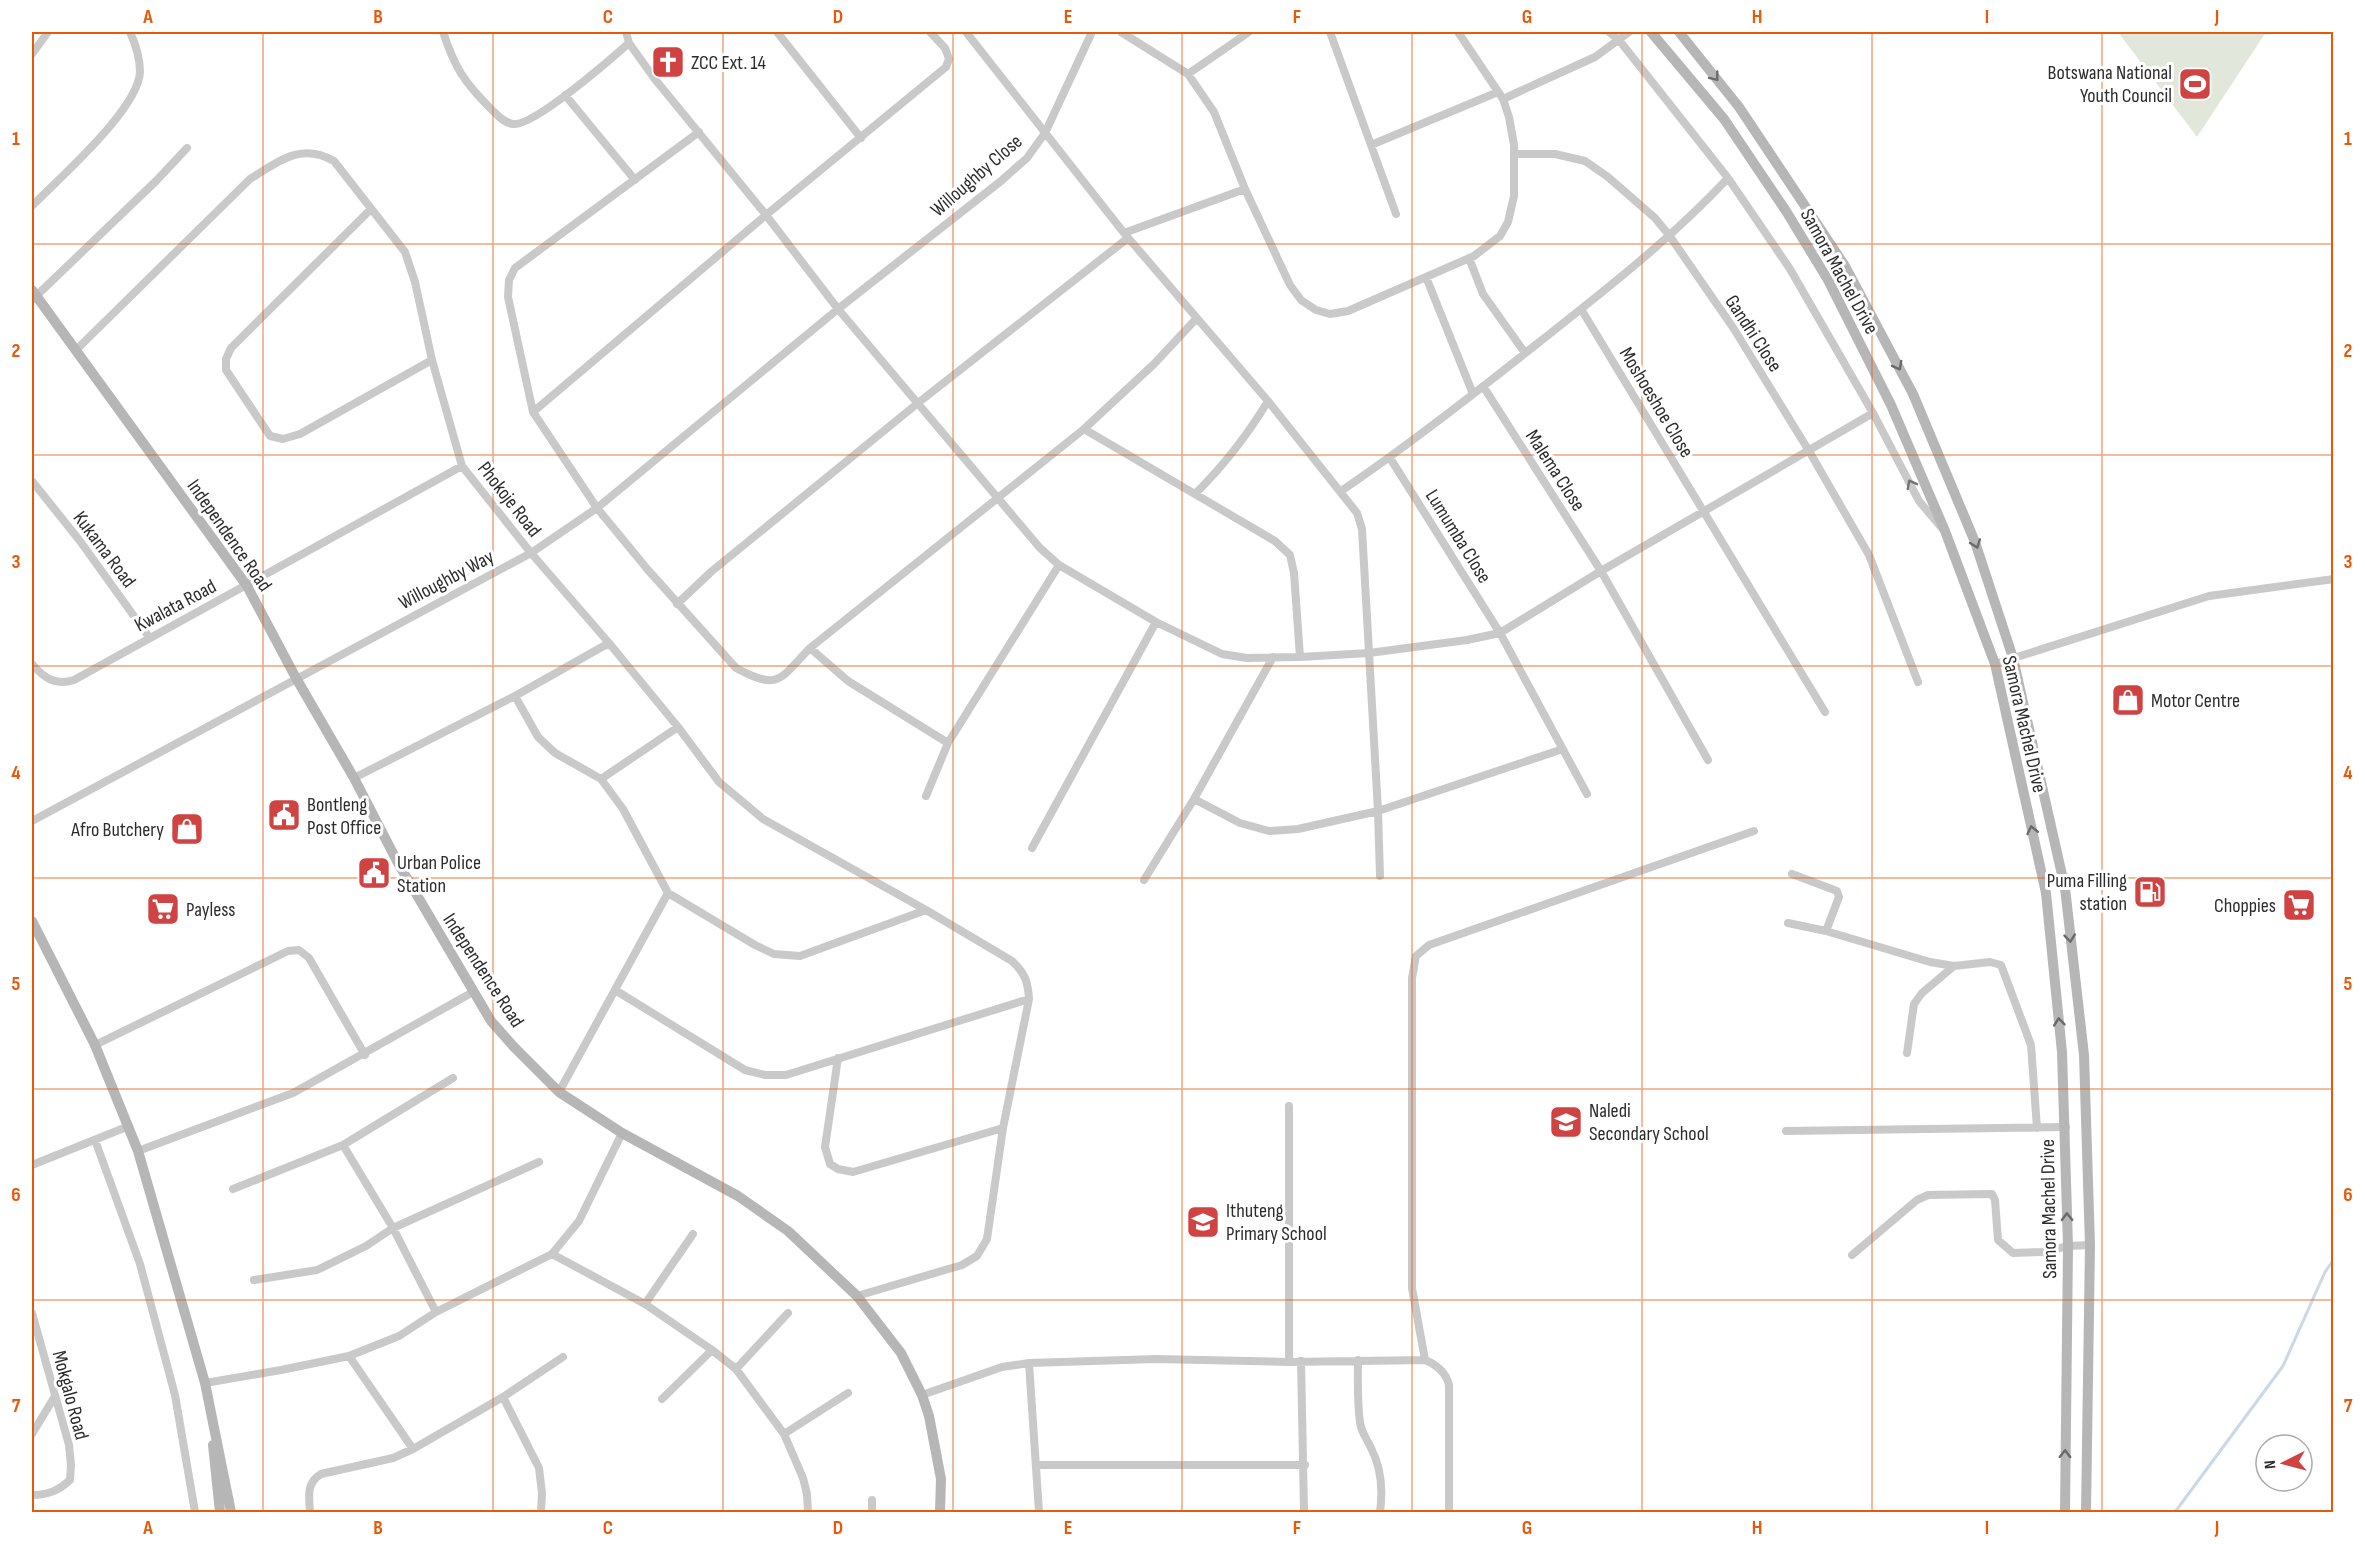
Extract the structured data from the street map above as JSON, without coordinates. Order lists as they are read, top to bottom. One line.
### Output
{"streets":{"main road":["Samora Machel Drive","Independence Road"],"street":["Willoughby Close","Gandhi Close","Moshoeshoe Close","Malema Close","Phokoje Road","Lumumba Close","Kukama Road","Willoughby Way","Kwalata Road","Mokgalo Road"]},"crossings":[["Willoughby Close","Willoughby Way"],["Phokoje Road","Willoughby Way"],["Phokoje Road","Kwalata Road"],["Independence Road","Willoughby Way"],["Independence Road","Kwalata Road"],["Kukama Road","Kwalata Road"]],"places":{"church":["ZCC Ext. 14"],"sports":["Botswana National Youth Council"],"shop":["Motor Centre","Afro Butchery"],"public building":["Bontleng Post Office","Urban Police Station"],"fuel station":["Puma Filling station"],"supermarket":["Choppies","Payless"],"school or university":["Naledi Secondary School","Ithuteng Primary School"]},"north":"left","grid":{"columns":["A","B","C","D","E","F","G","H","I","J"],"rows":["1","2","3","4","5","6","7"]}}
